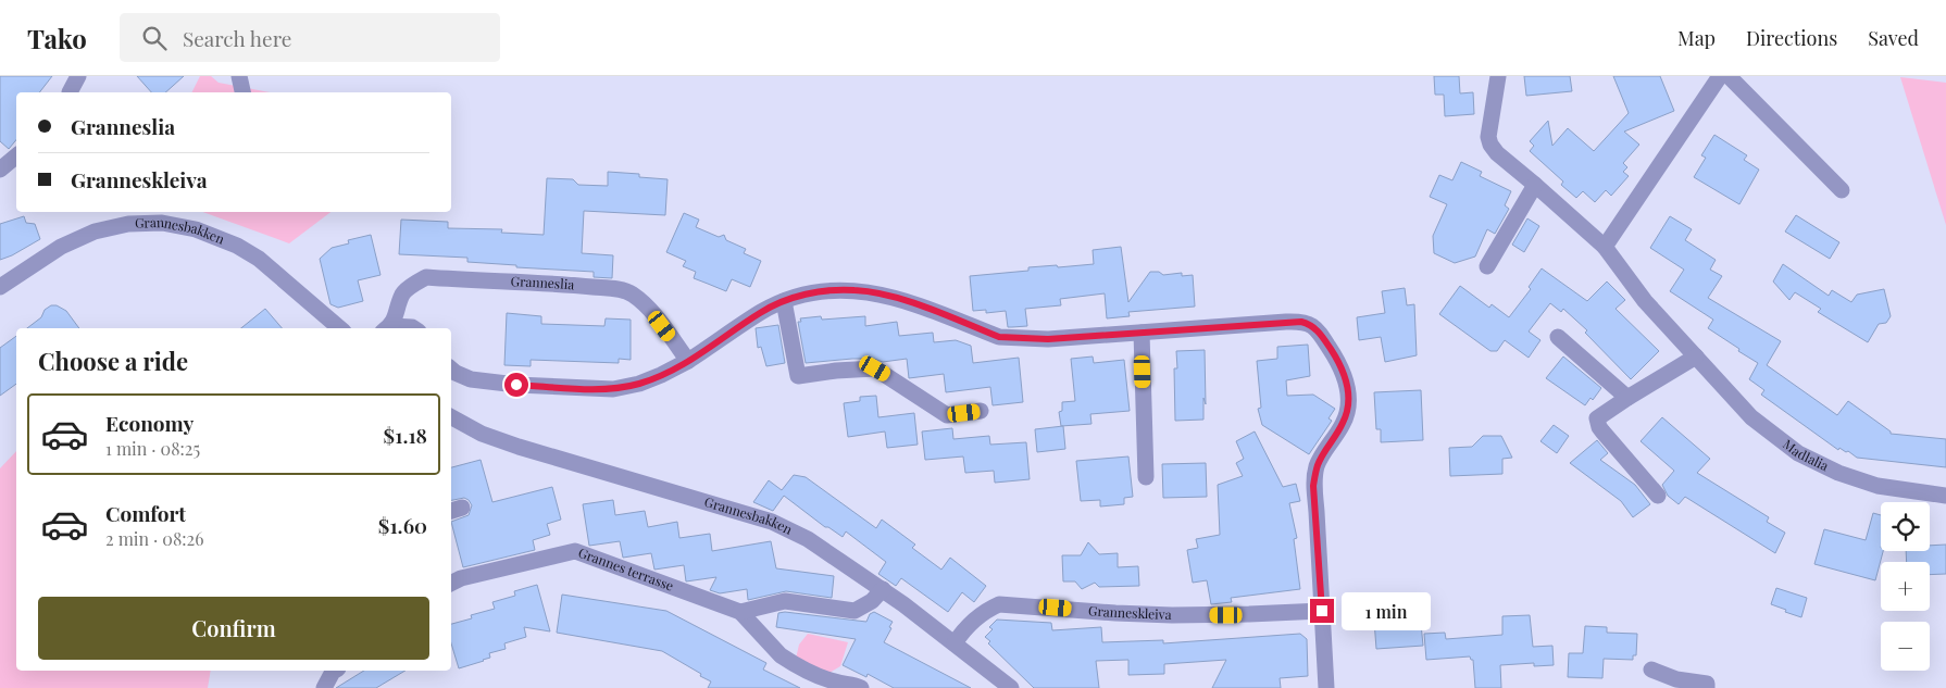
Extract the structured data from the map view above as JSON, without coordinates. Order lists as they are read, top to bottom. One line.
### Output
{"streets":{"street":["Grannesbakken","Granneslia","Madlalia","Grannes terrasse","Granneskleiva"]},"crossings":[["Grannesbakken","Granneskleiva"]],"page":{"header":"Tako","search":"Search here","nav":["Map","Directions","Saved"],"banner":["Granneslia","Granneskleiva"],"heading":"Choose a ride","list":[{"name":"Economy","note":"1 min · 08:25","value":"$1.18"},{"name":"Comfort","note":"2 min · 08:26","value":"$1.60"}],"map_buttons":["+","−"],"buttons":"Confirm","bubble":"1 min"}}
